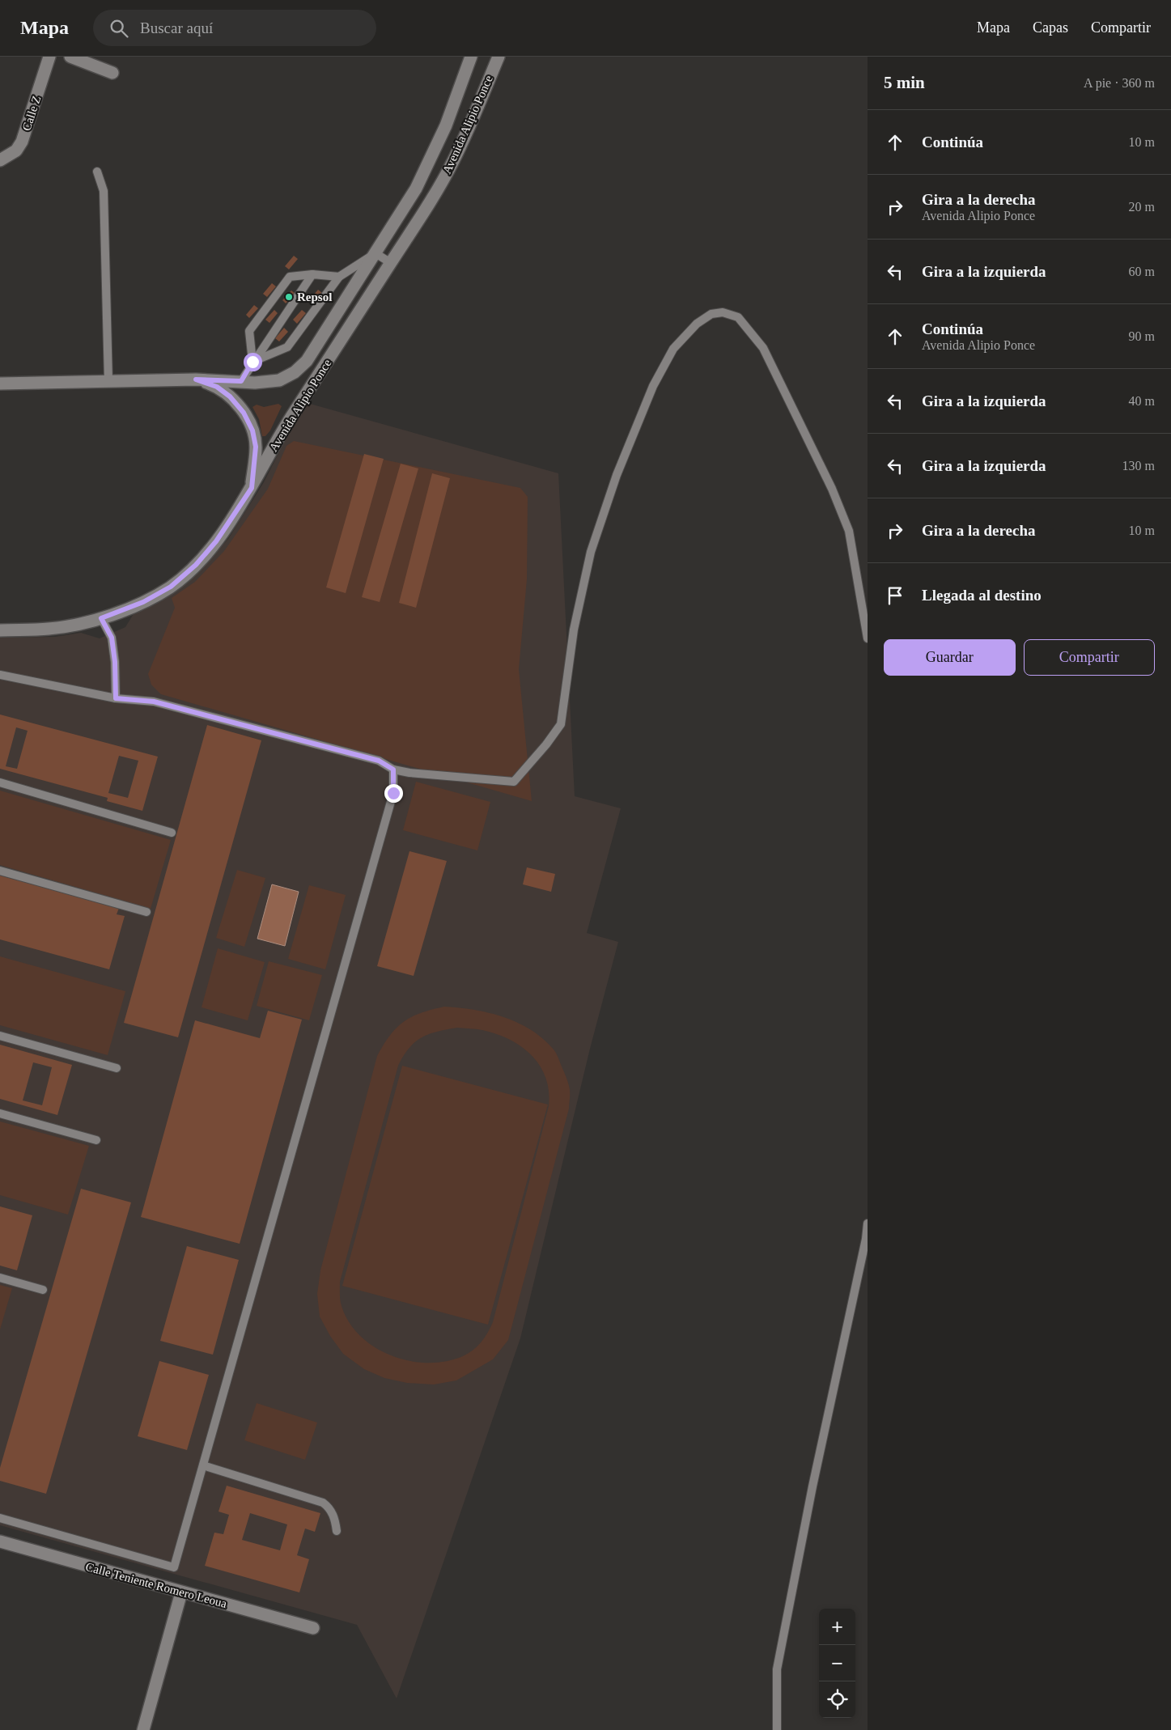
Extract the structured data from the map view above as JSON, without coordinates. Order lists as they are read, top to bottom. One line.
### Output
{"streets":{"main road":["Calle Z","Avenida Alipio Ponce","Calle Teniente Romero Leoua"]},"places":["Repsol"],"page":{"header":"Mapa","search":"Buscar aquí","nav":["Mapa","Capas","Compartir"],"heading":["5 min","A pie · 360 m"],"list":[["Continúa","10 m"],["Gira a la derecha","Avenida Alipio Ponce","20 m"],["Gira a la izquierda","60 m"],["Continúa","Avenida Alipio Ponce","90 m"],["Gira a la izquierda","40 m"],["Gira a la izquierda","130 m"],["Gira a la derecha","10 m"],"Llegada al destino"],"buttons":["Guardar","Compartir"],"map_buttons":["+","−"]}}
